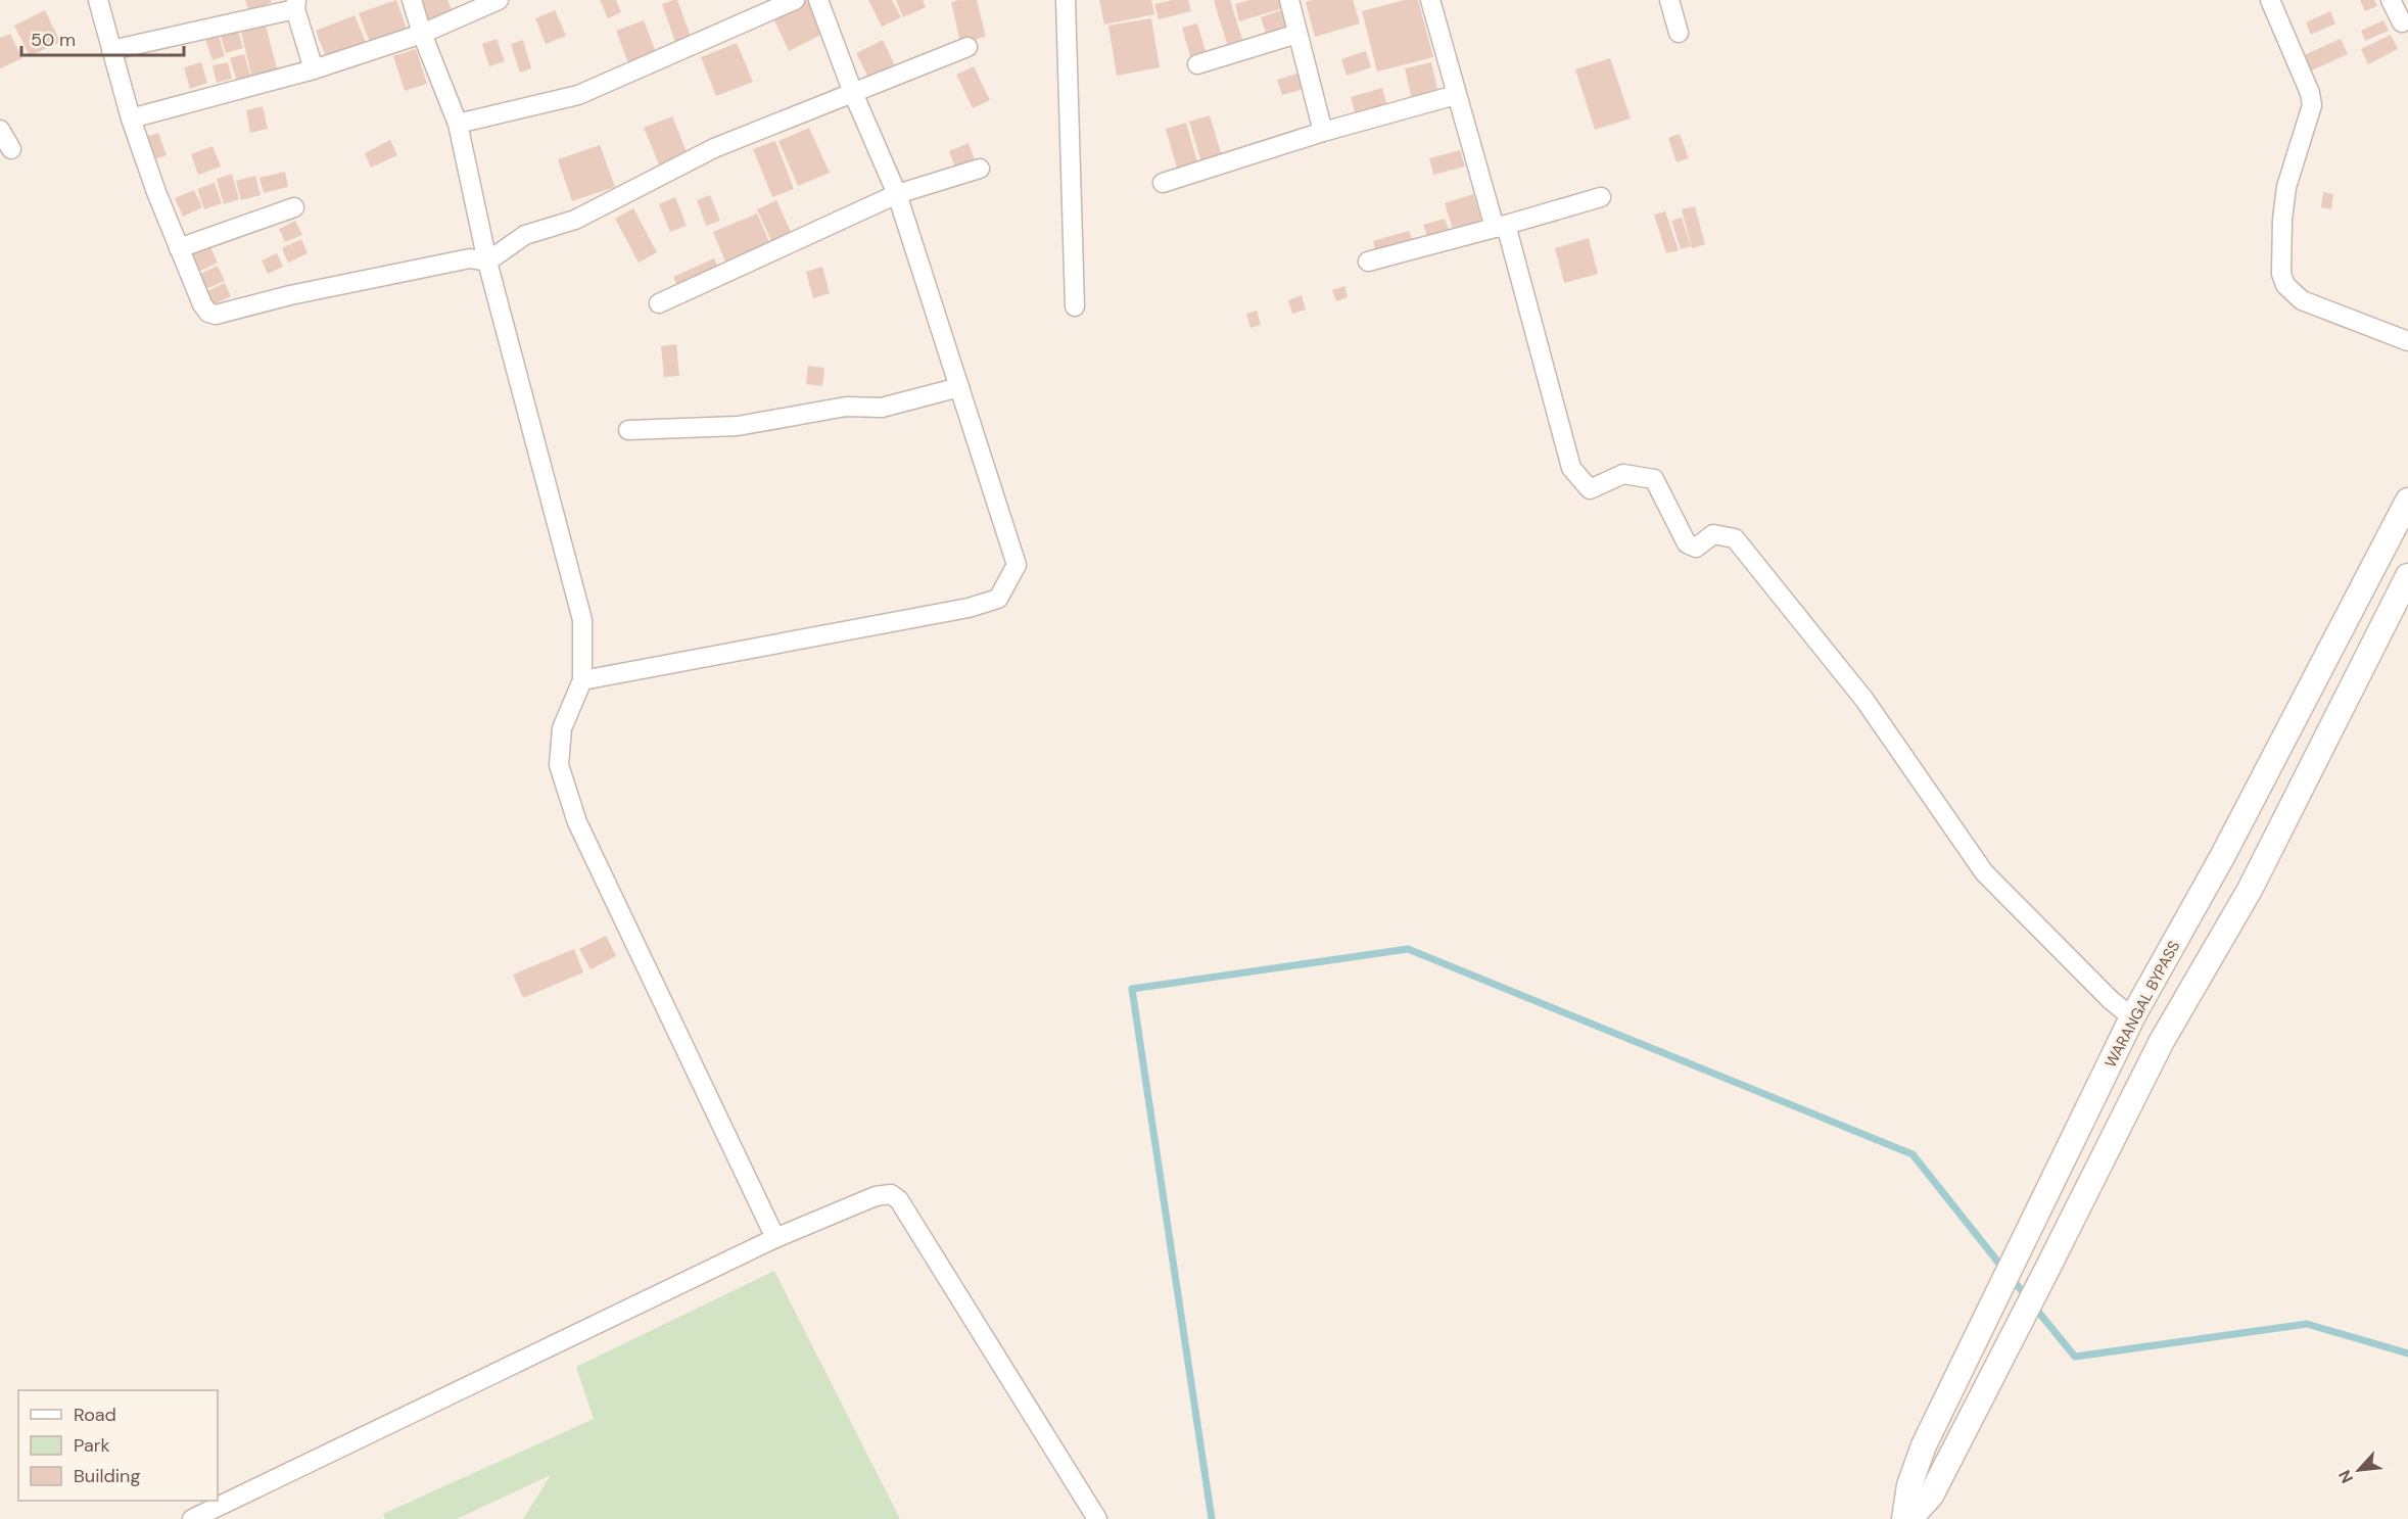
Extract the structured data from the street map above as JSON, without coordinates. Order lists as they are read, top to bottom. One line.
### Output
{"streets":{"main road":["WARANGAL BYPASS"]},"legend":["Road","Park","Building"],"scale_bar":"50 m","north":"bottom left"}
